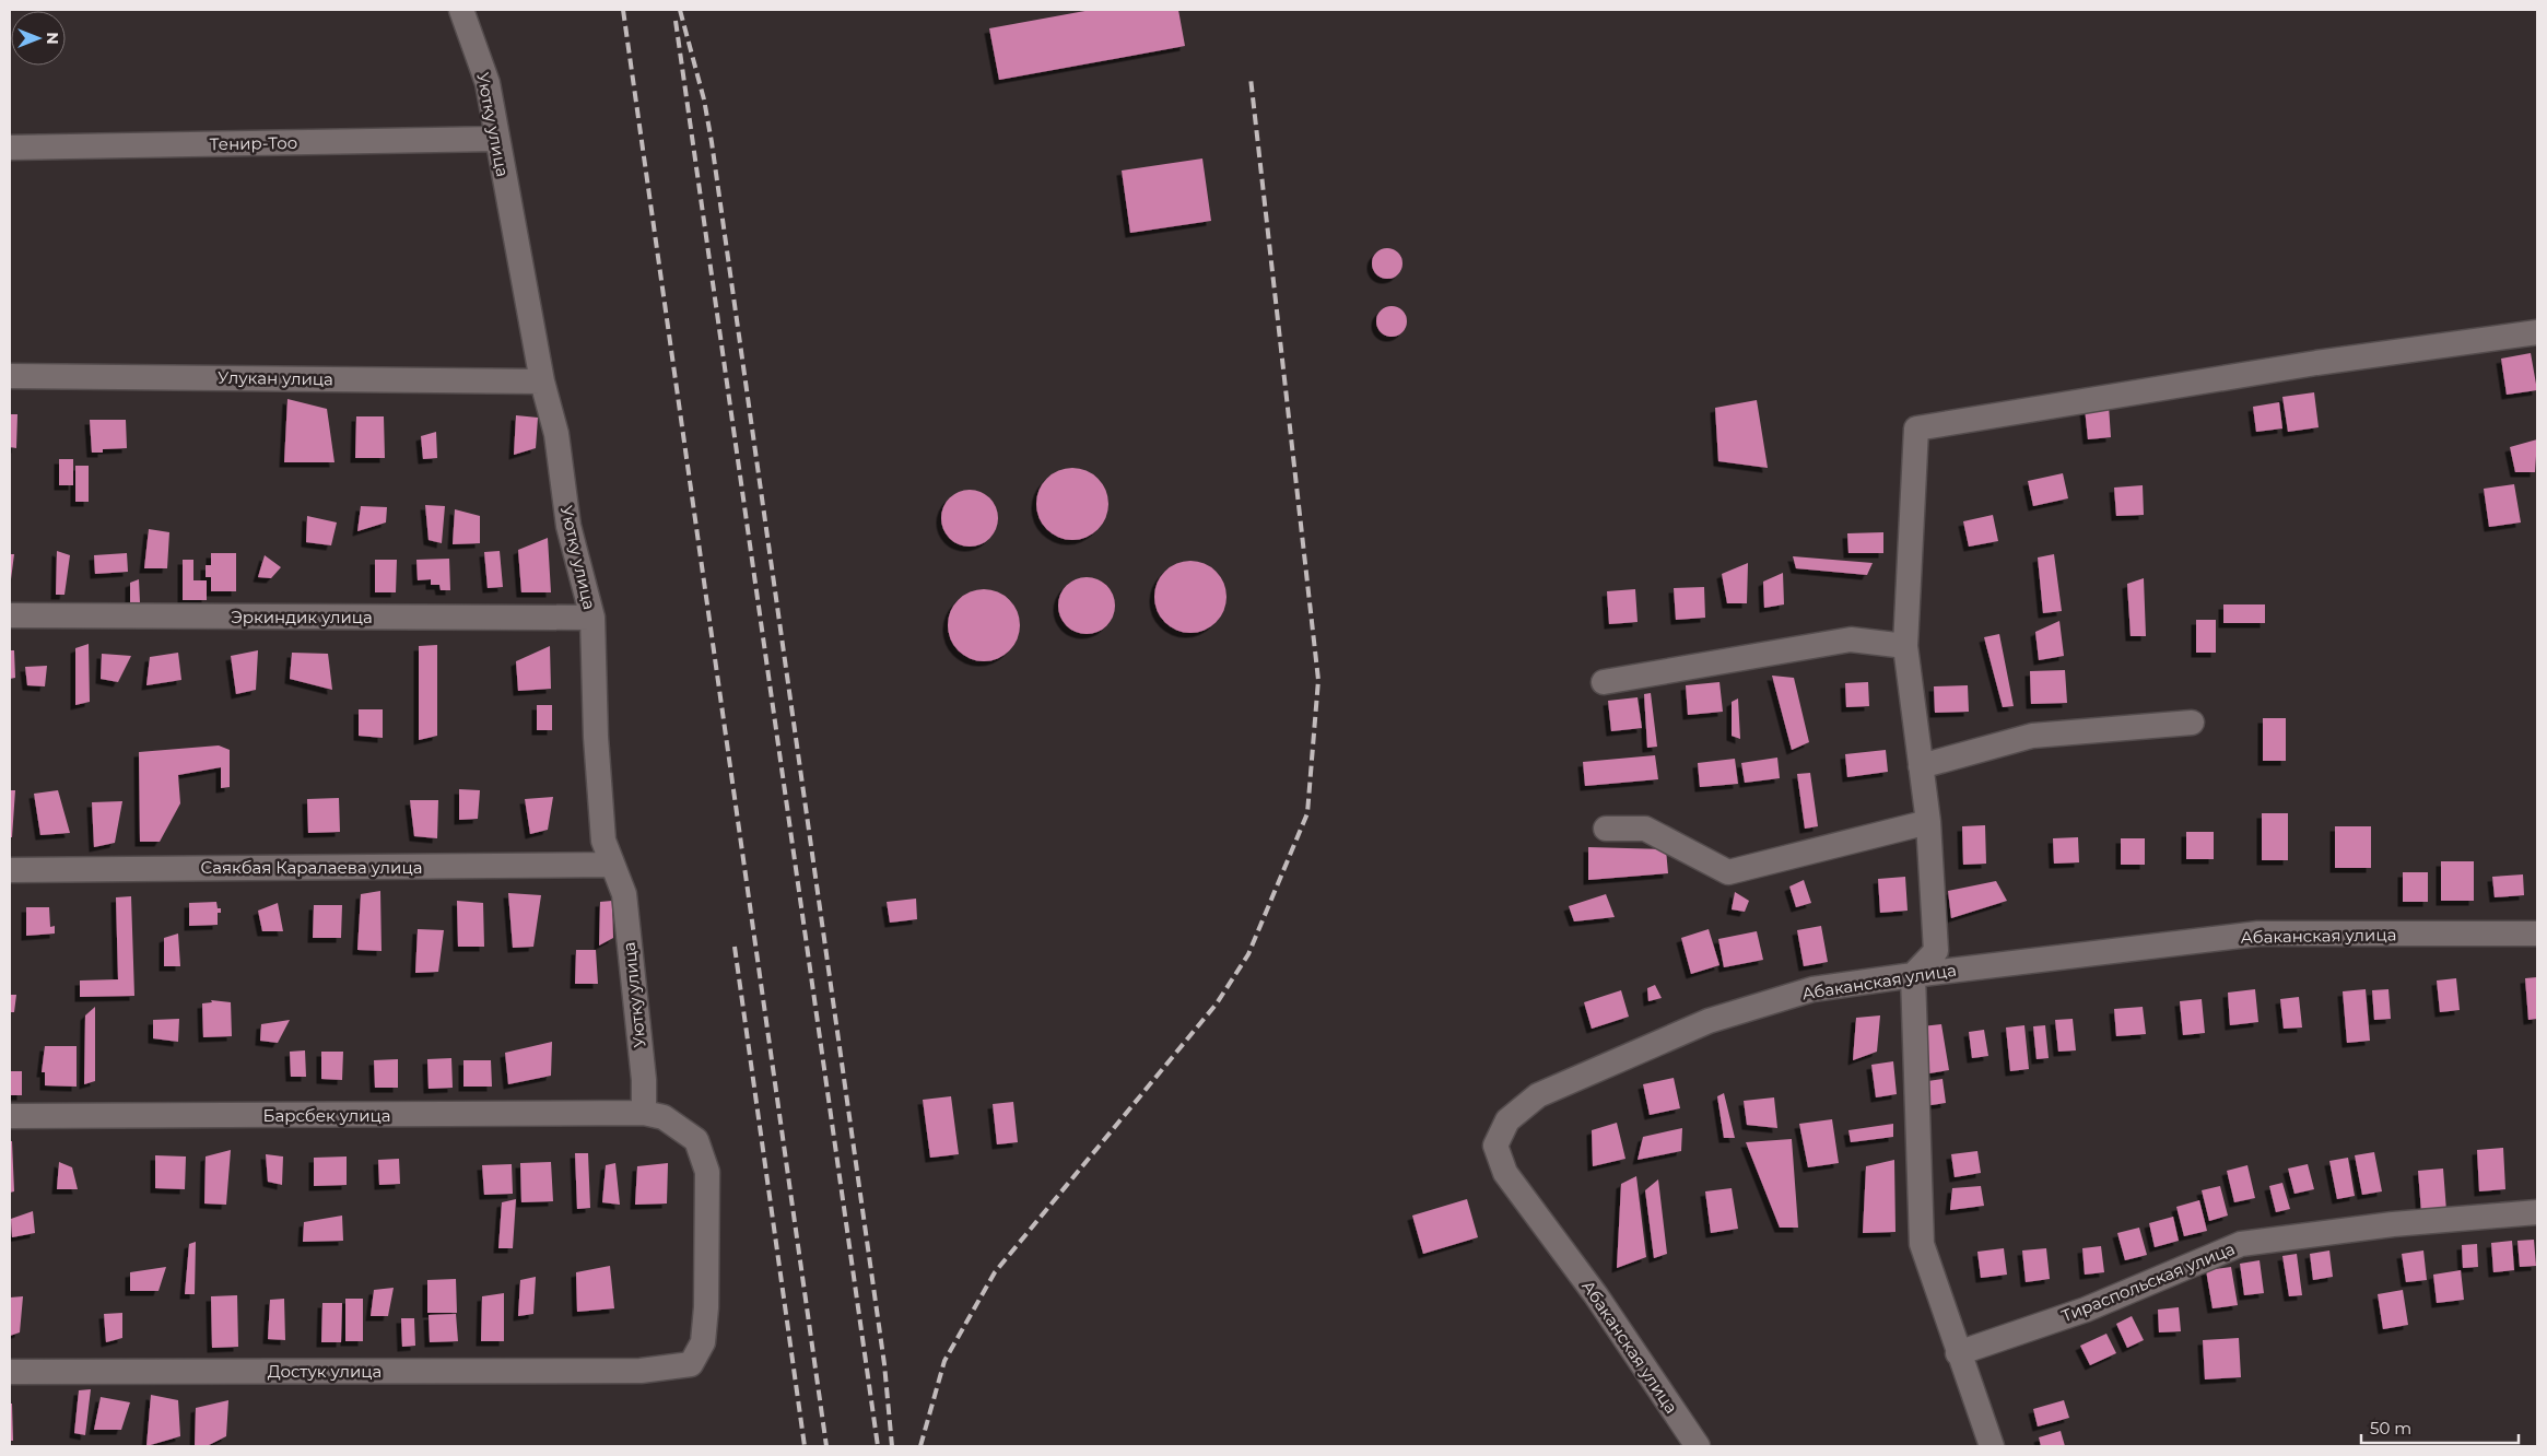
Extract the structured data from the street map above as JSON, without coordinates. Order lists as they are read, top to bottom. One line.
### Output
{"streets":{"street":["Уютку улица","Тенир-Тоо","Улукан улица","Эркиндик улица","Саякбая Каралаева улица","Абаканская улица","Барсбек улица","Тираспольская улица","Достук улица"]},"crossings":[["Уютку улица","Тенир-Тоо"],["Уютку улица","Улукан улица"],["Уютку улица","Эркиндик улица"],["Уютку улица","Саякбая Каралаева улица"],["Уютку улица","Барсбек улица"],["Барсбек улица","Достук улица"]],"scale_bar":"50 m","north":"right"}
